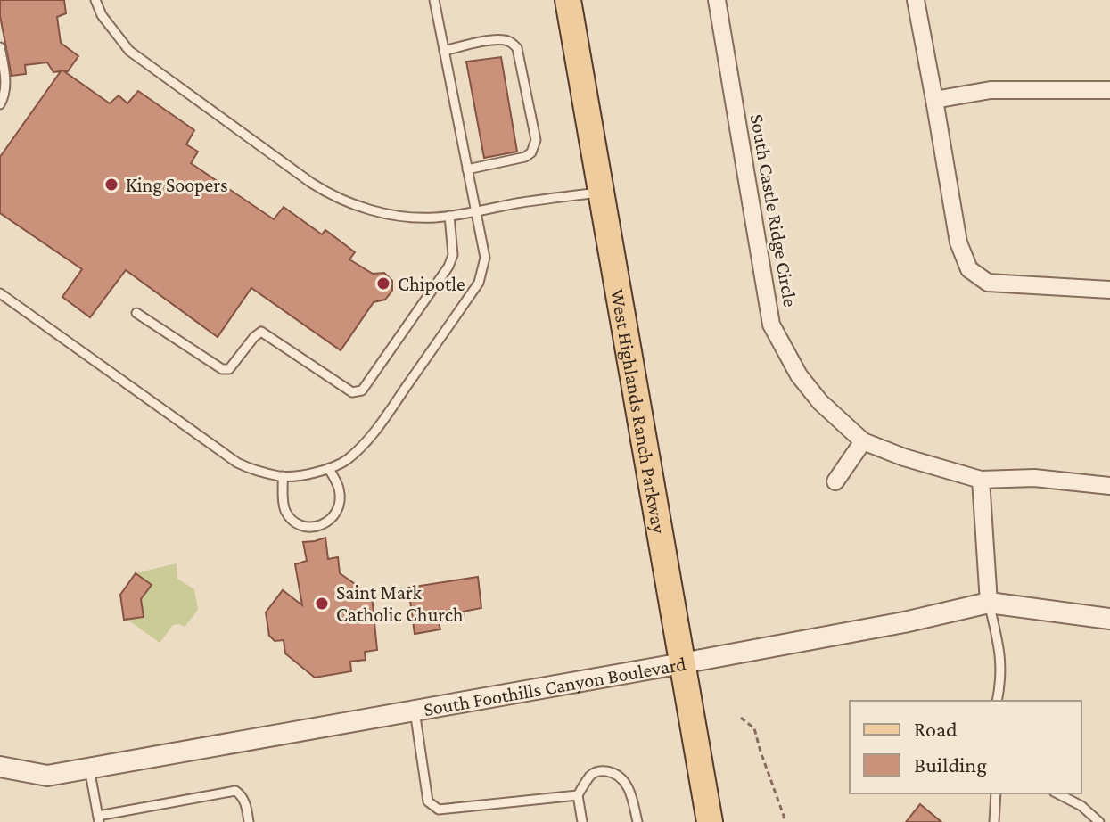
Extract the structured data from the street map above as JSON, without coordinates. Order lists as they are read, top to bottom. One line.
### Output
{"streets":{"main road":["West Highlands Ranch Parkway"],"street":["South Castle Ridge Circle","South Foothills Canyon Boulevard"]},"crossings":[["West Highlands Ranch Parkway","South Foothills Canyon Boulevard"]],"places":["King Soopers","Chipotle","Saint Mark Catholic Church"],"legend":["Road","Building"]}
